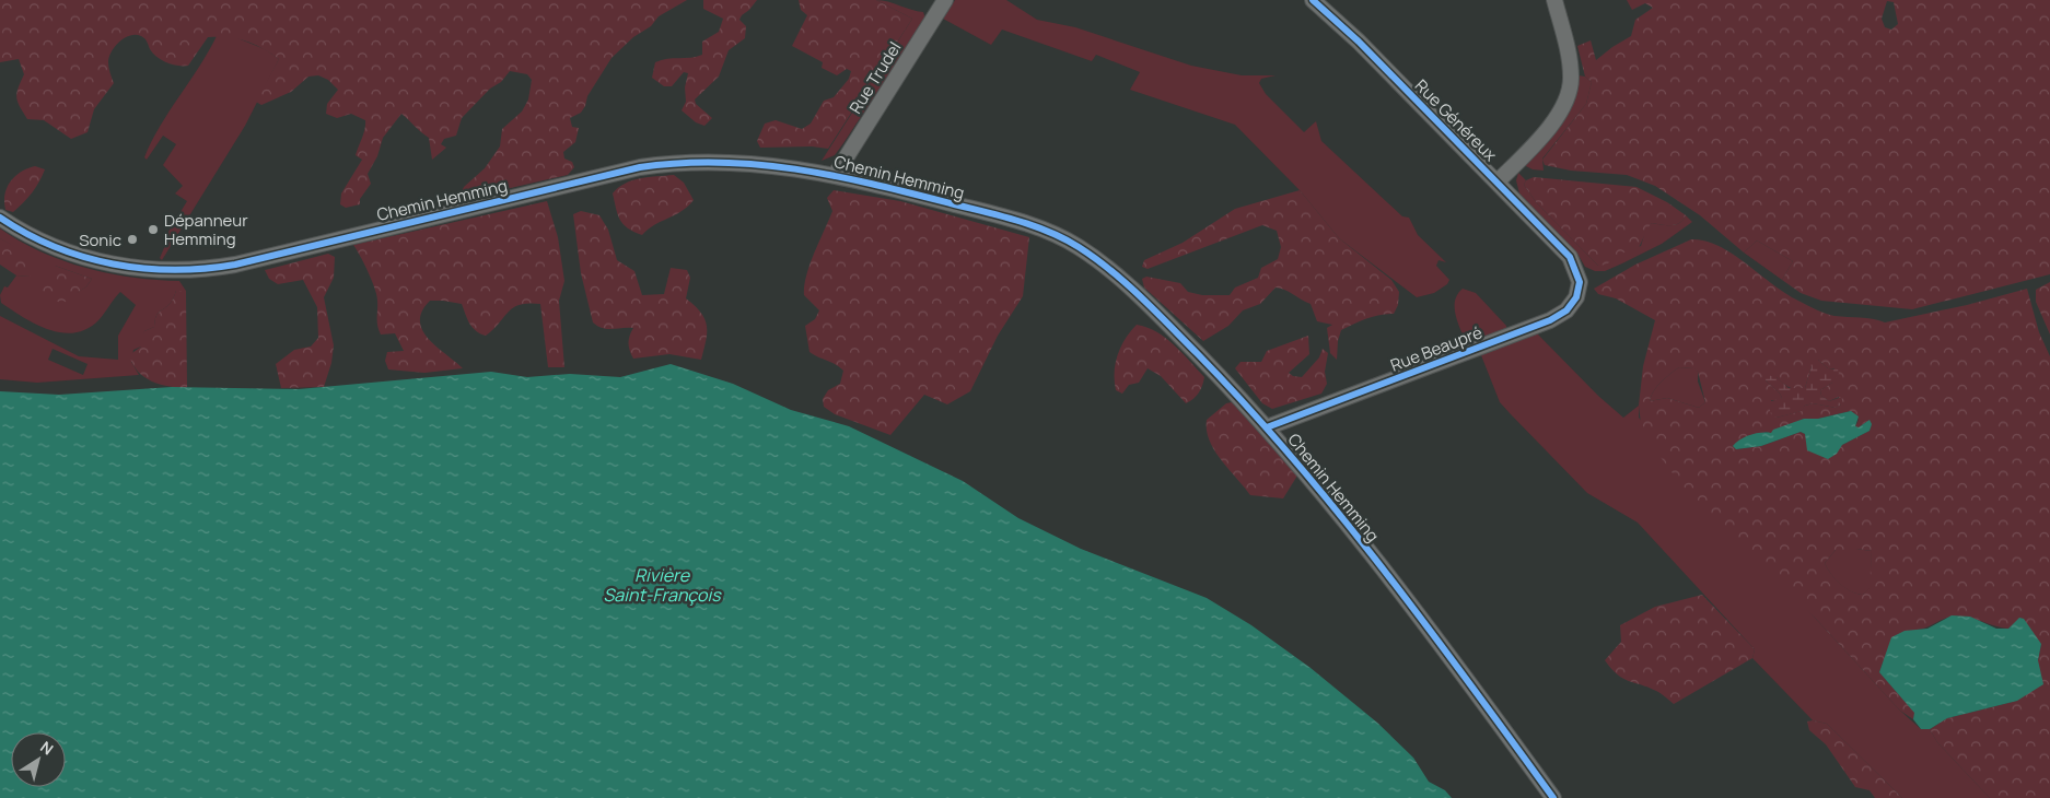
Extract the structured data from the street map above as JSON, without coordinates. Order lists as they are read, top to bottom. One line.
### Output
{"streets":{"street":["Rue Trudel","Rue Généreux","Chemin Hemming","Rue Beaupré"]},"crossings":[["Rue Trudel","Chemin Hemming"],["Rue Généreux","Rue Beaupré"],["Chemin Hemming","Rue Beaupré"]],"water":["Rivière Saint-François"],"places":["Dépanneur Hemming","Sonic"],"north":"top right"}
